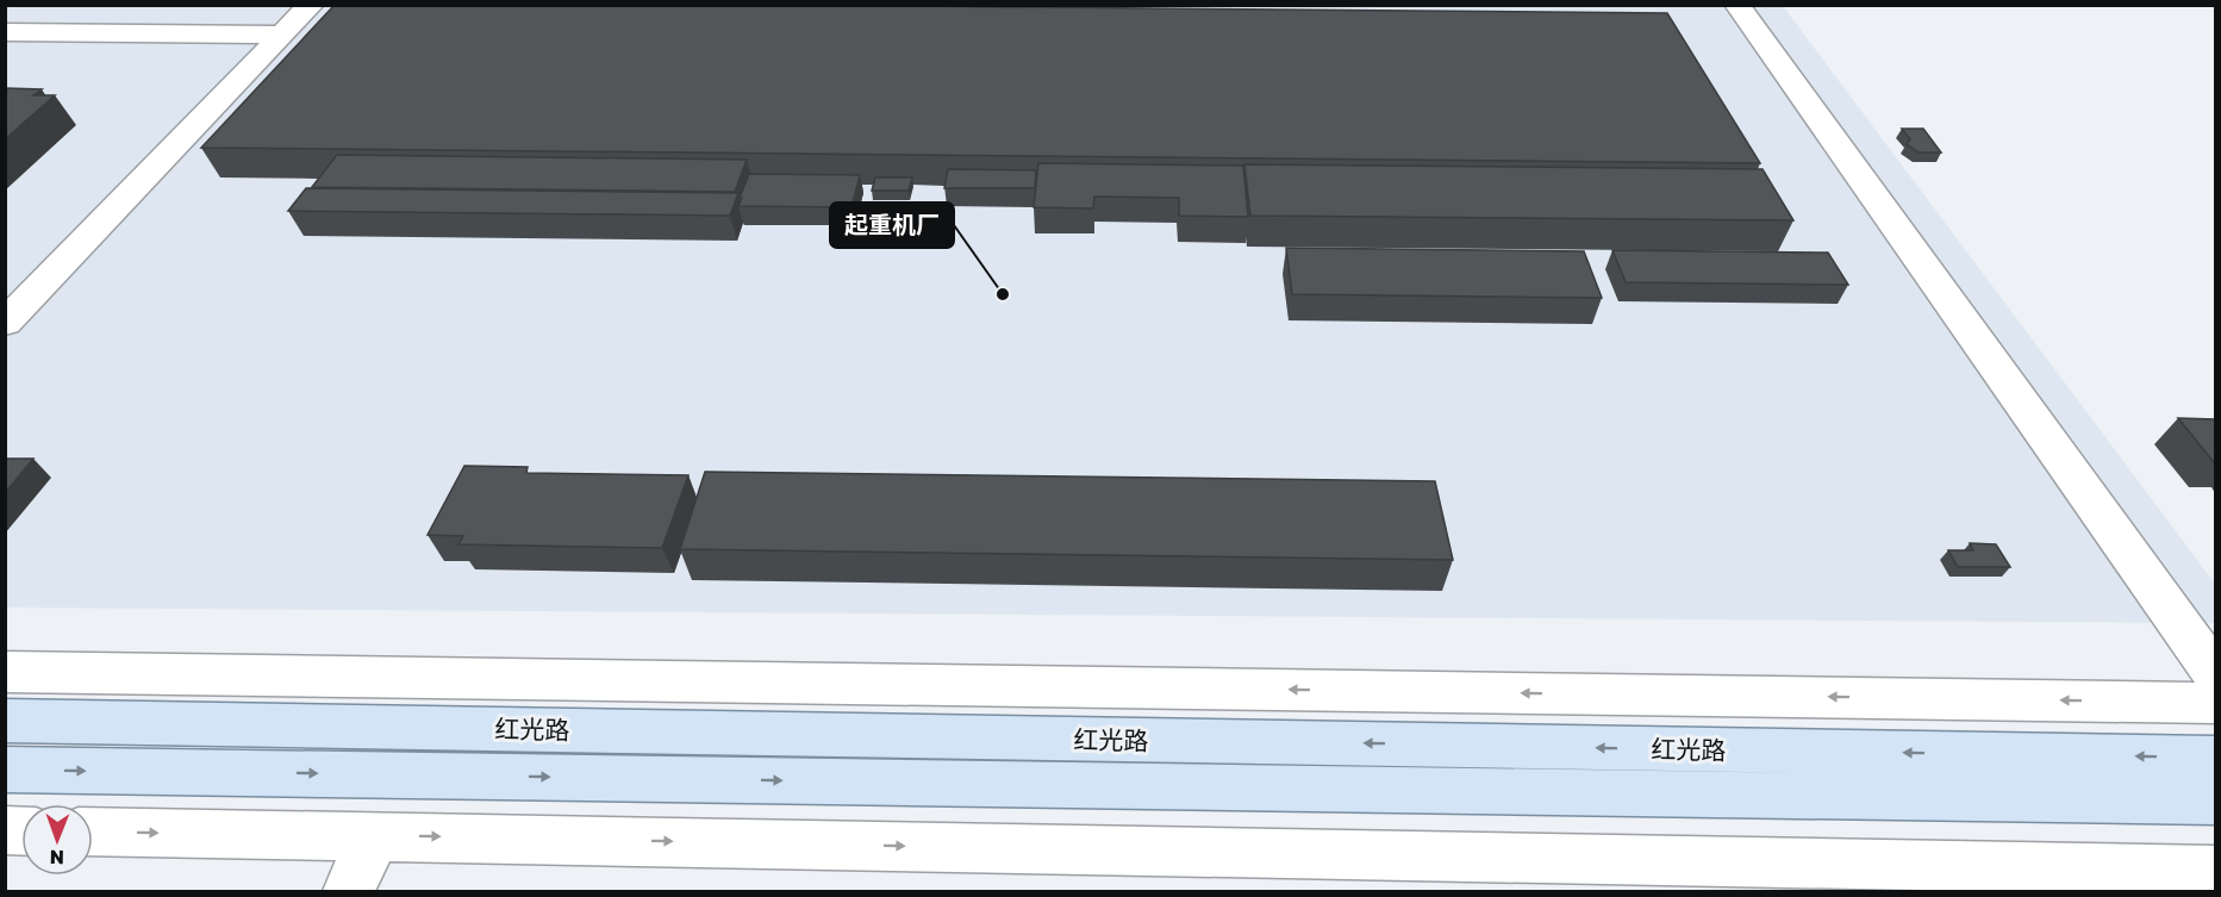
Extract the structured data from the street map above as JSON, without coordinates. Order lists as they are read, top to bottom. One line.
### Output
{"streets":{"main road":["红光路"]},"places":["起重机厂"],"north":"bottom"}
